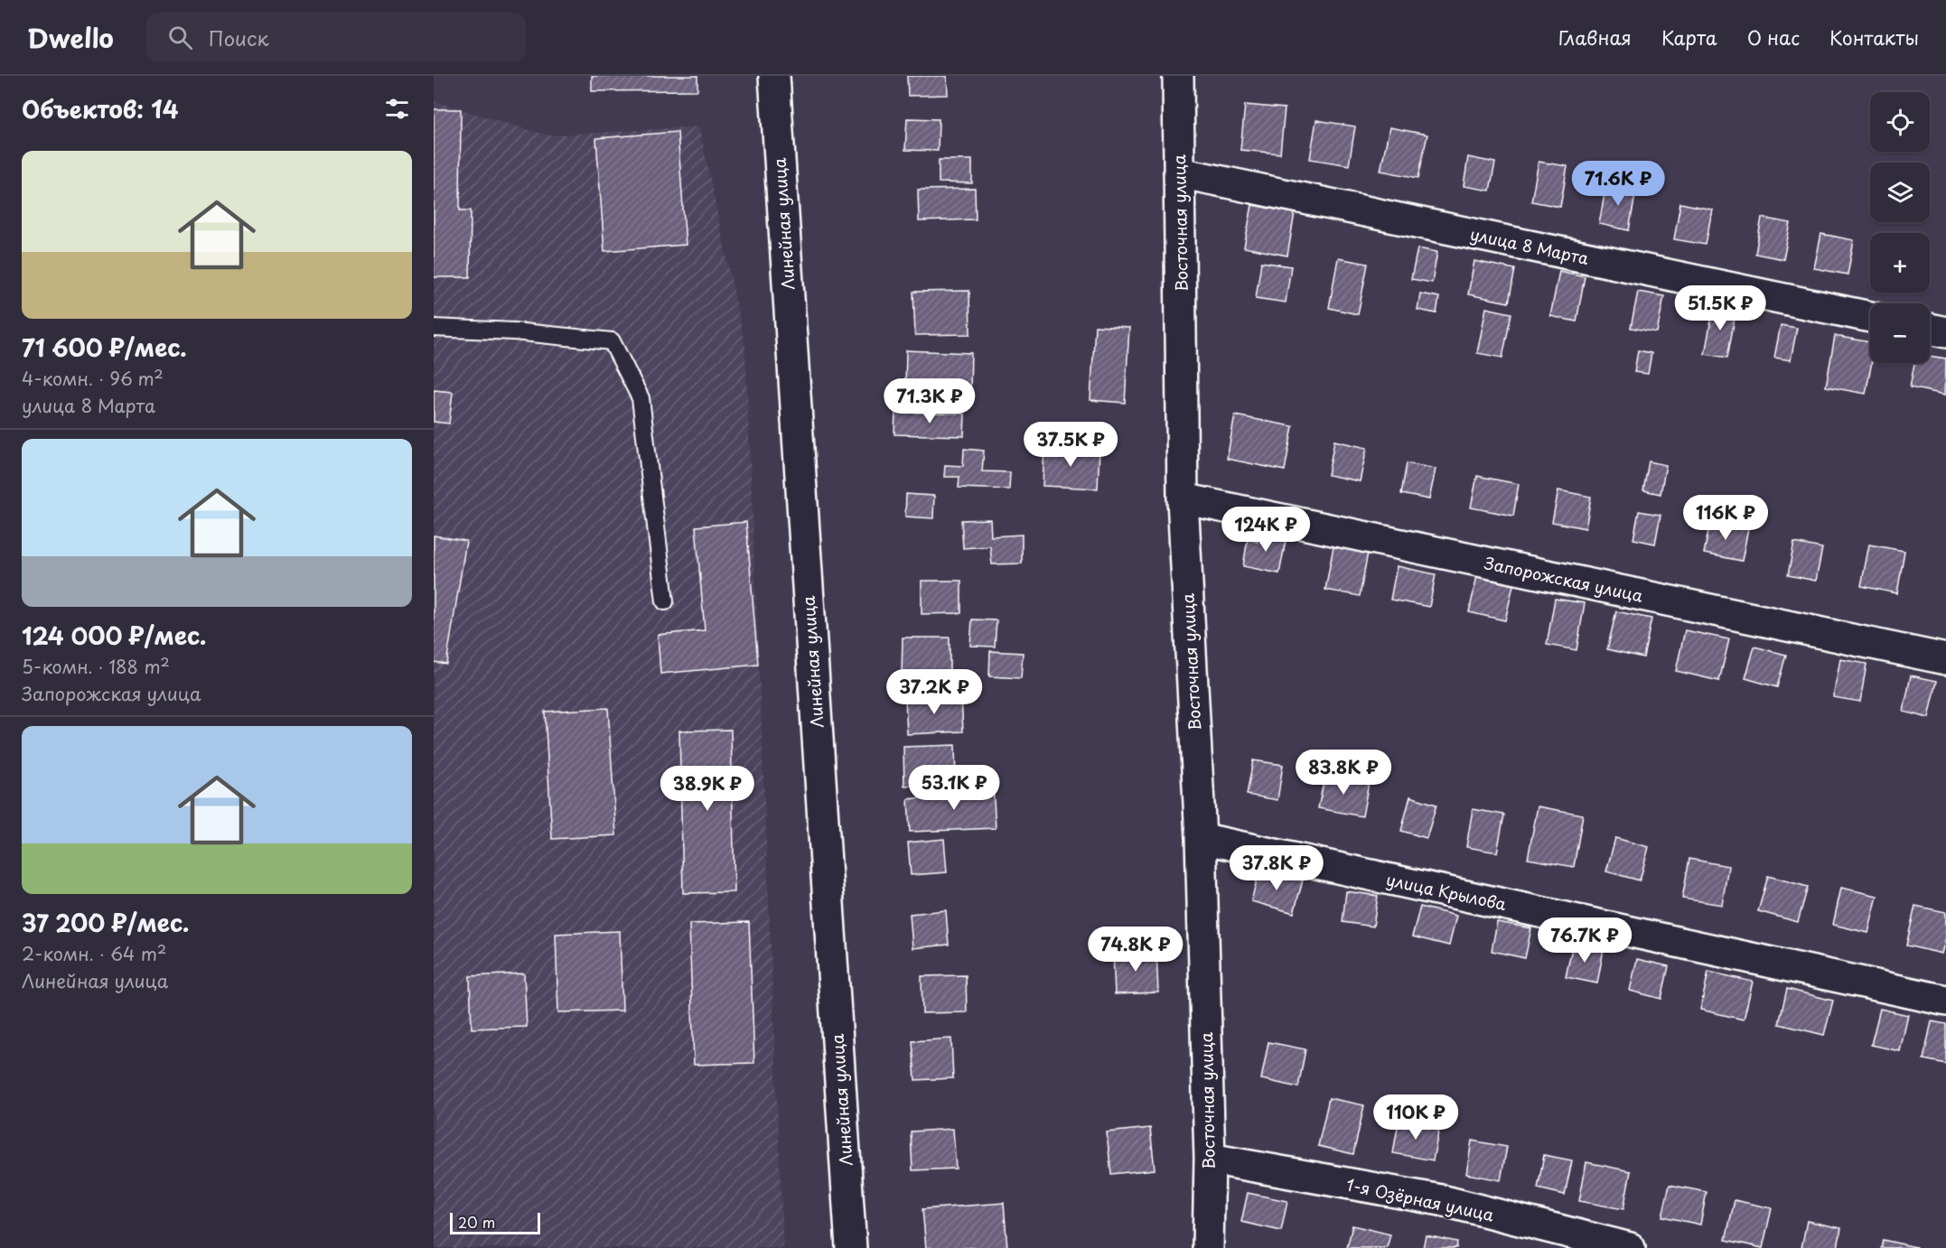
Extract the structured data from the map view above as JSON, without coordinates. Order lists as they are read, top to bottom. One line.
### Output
{"streets":{"street":["Восточная улица","Линейная улица","улица 8 Марта","Запорожская улица","улица Крылова","1-я Озёрная улица"]},"crossings":[["Восточная улица","улица 8 Марта"],["Восточная улица","Запорожская улица"],["Восточная улица","улица Крылова"],["Восточная улица","1-я Озёрная улица"]],"scale_bar":"20 m","page":{"header":"Dwello","search":"Поиск","nav":["Главная","Карта","О нас","Контакты"],"heading":"Объектов: 14","map_buttons":["+","−"],"list":[{"name":"71 600 ₽/мес.","note":"4-комн. · 96 m² · улица 8 Марта"},{"name":"124 000 ₽/мес.","note":"5-комн. · 188 m² · Запорожская улица"},{"name":"37 200 ₽/мес.","note":"2-комн. · 64 m² · Линейная улица"}],"price":["71.6K ₽","51.5K ₽","71.3K ₽","37.5K ₽","116K ₽","124K ₽","37.2K ₽","83.8K ₽","53.1K ₽","38.9K ₽","37.8K ₽","76.7K ₽","74.8K ₽","110K ₽"],"scale":"20 m"}}
